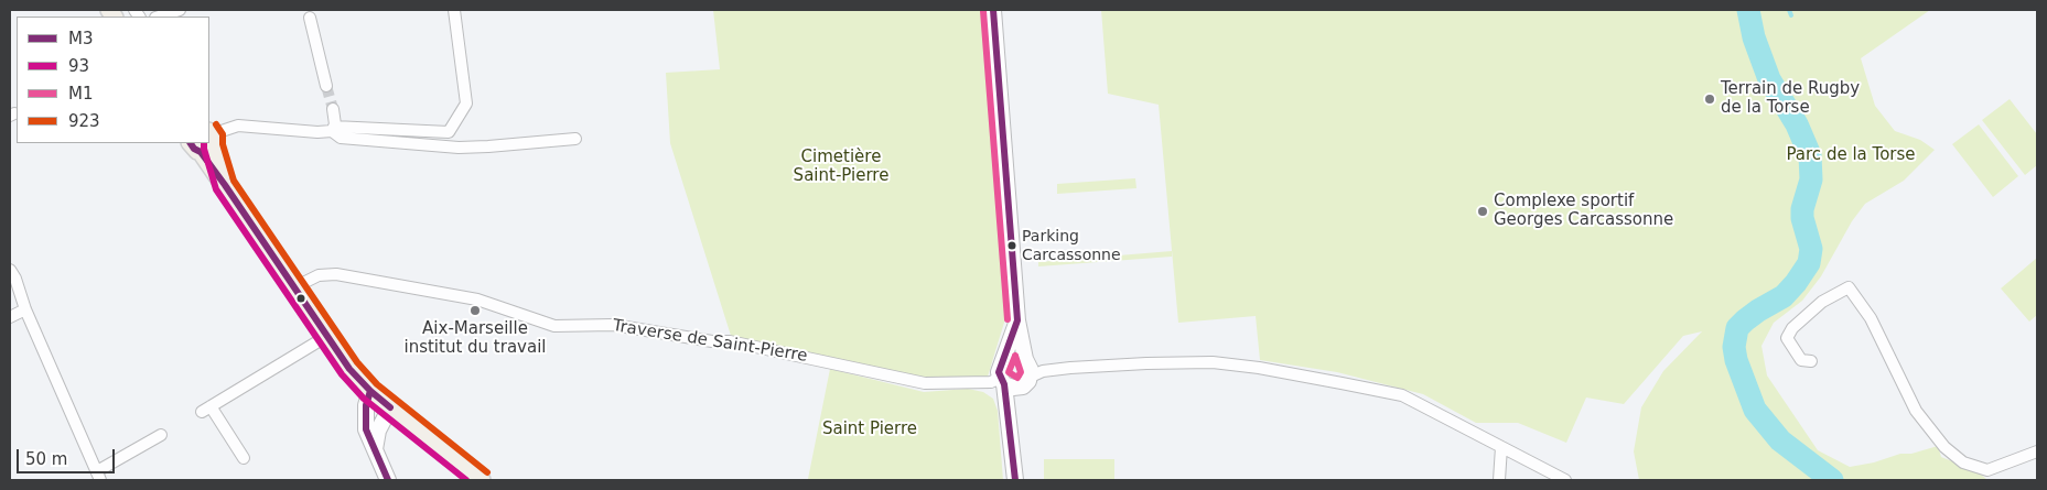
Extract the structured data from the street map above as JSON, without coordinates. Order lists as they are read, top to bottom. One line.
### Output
{"streets":{"street":["Traverse de Saint-Pierre"]},"parks":["Parc de la Torse","Cimetière Saint-Pierre","Saint Pierre"],"places":["Terrain de Rugby de la Torse","Complexe sportif Georges Carcassonne","Parking Carcassonne","Aix-Marseille institut du travail"],"lines":["transit line M3","transit line M1","transit line 923","transit line 93"],"legend":["M3","93","M1","923"],"scale_bar":"50 m"}
